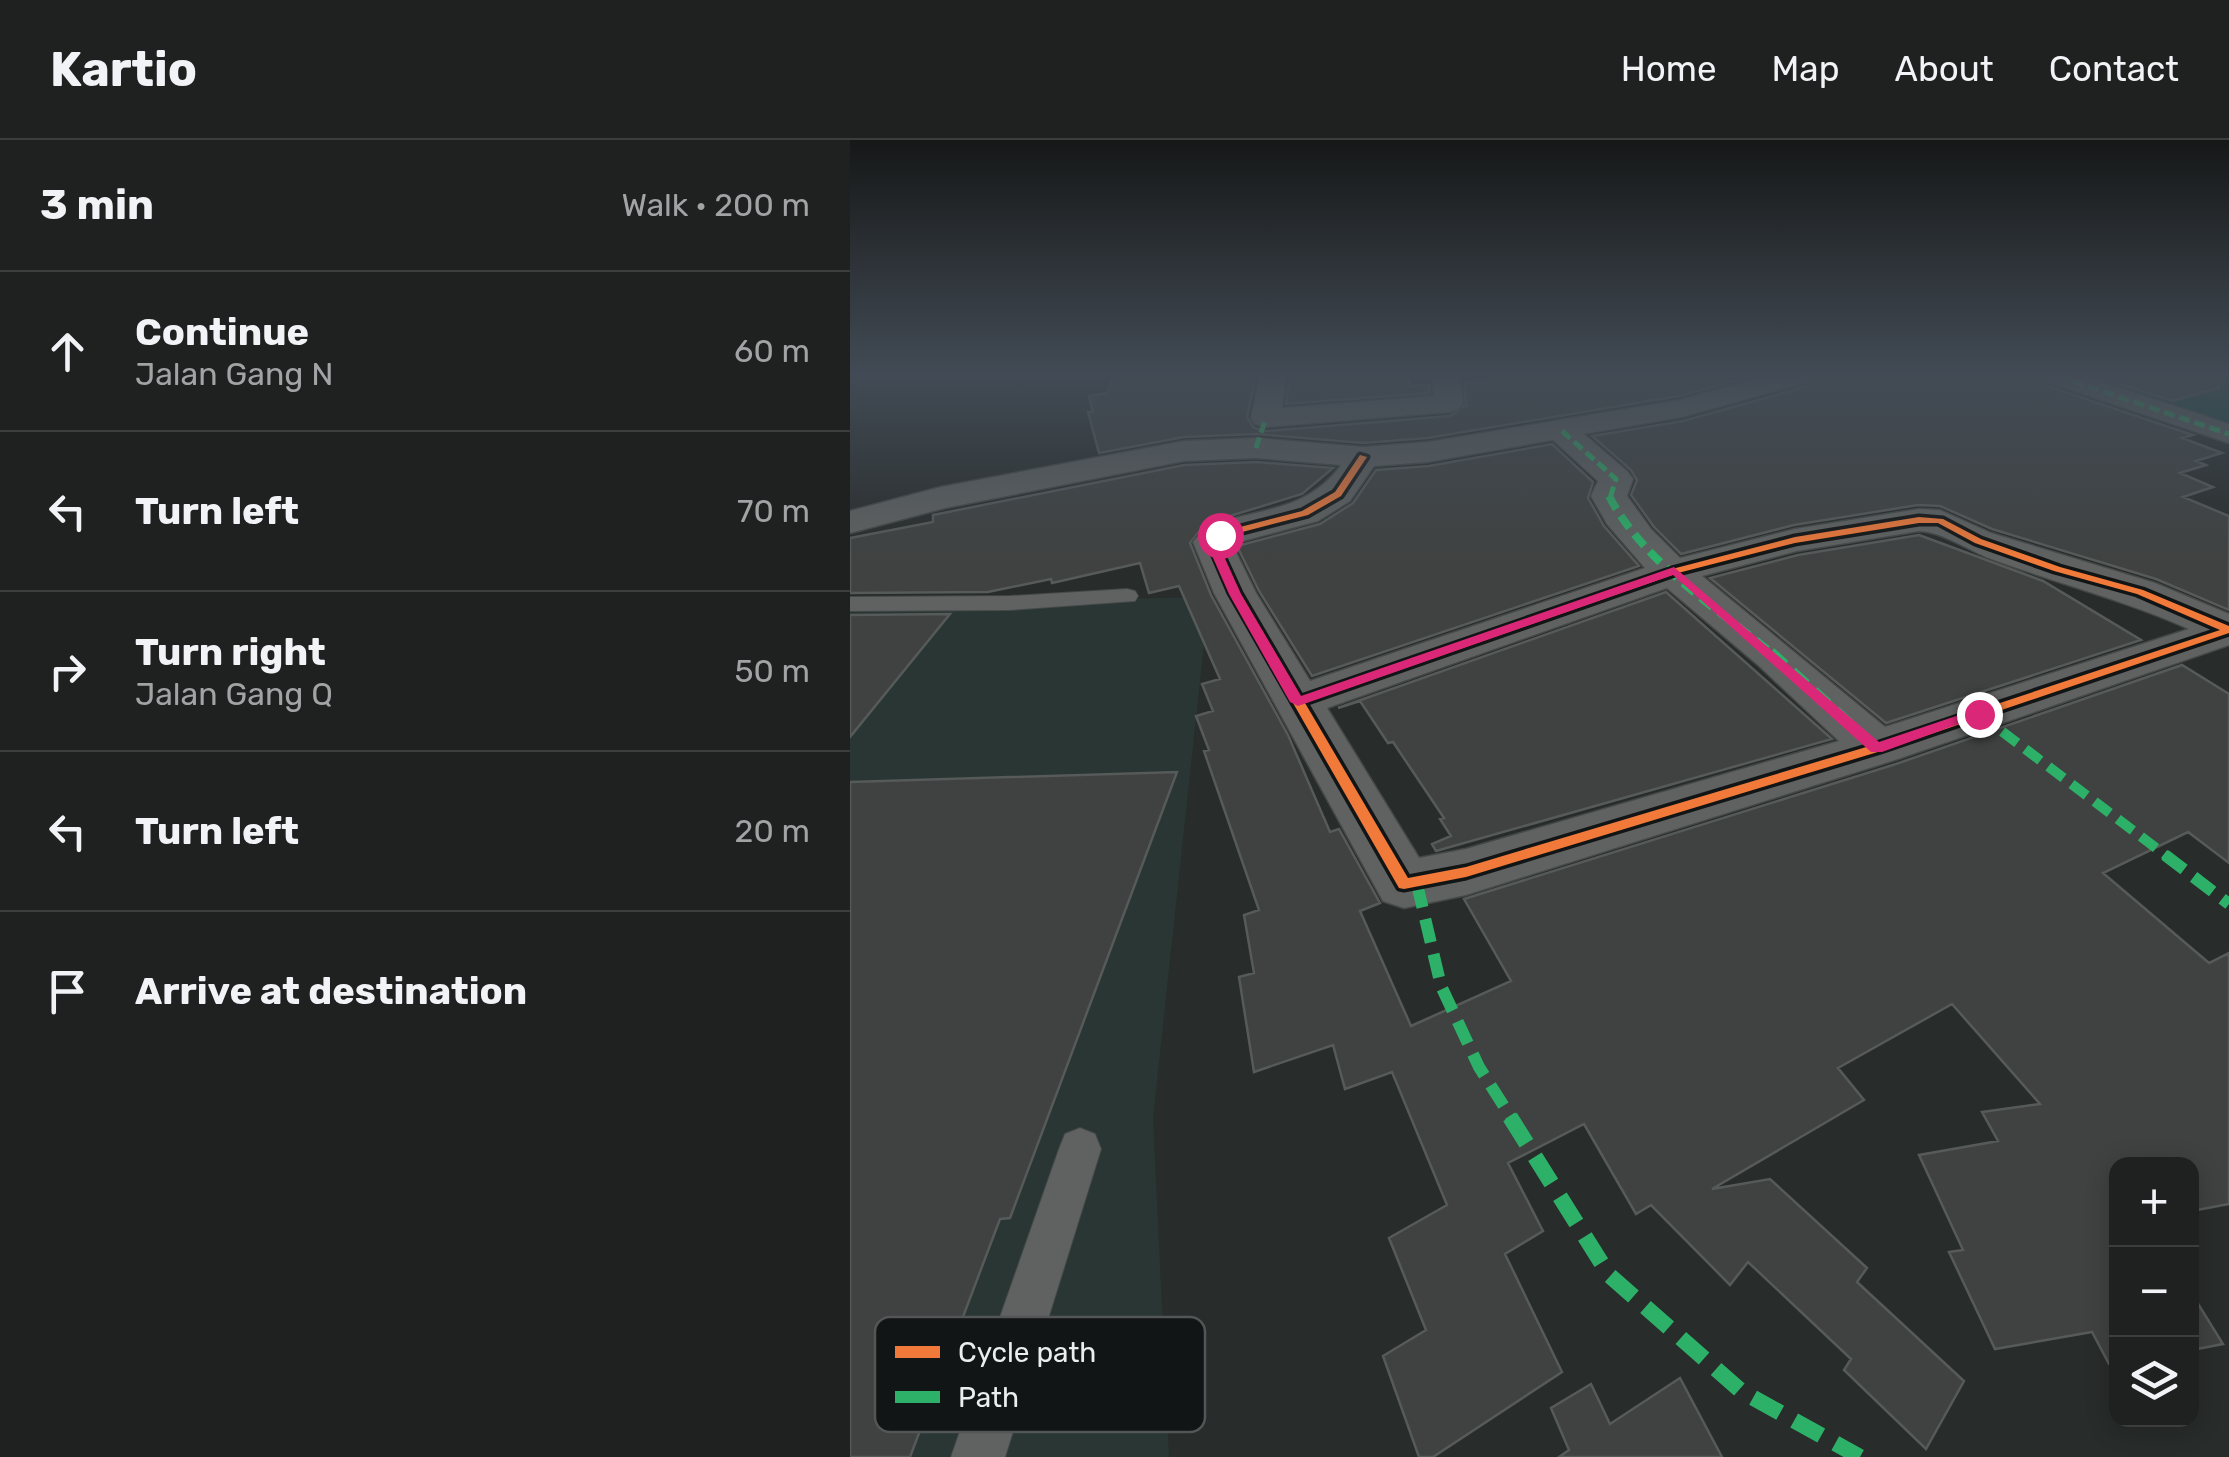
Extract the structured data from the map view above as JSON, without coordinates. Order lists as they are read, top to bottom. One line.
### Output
{"legend":["Cycle path","Path"],"page":{"header":"Kartio","nav":["Home","Map","About","Contact"],"heading":["3 min","Walk · 200 m"],"list":[["Continue","Jalan Gang N","60 m"],["Turn left","70 m"],["Turn right","Jalan Gang Q","50 m"],["Turn left","20 m"],"Arrive at destination"],"map_buttons":["+","−"]}}
